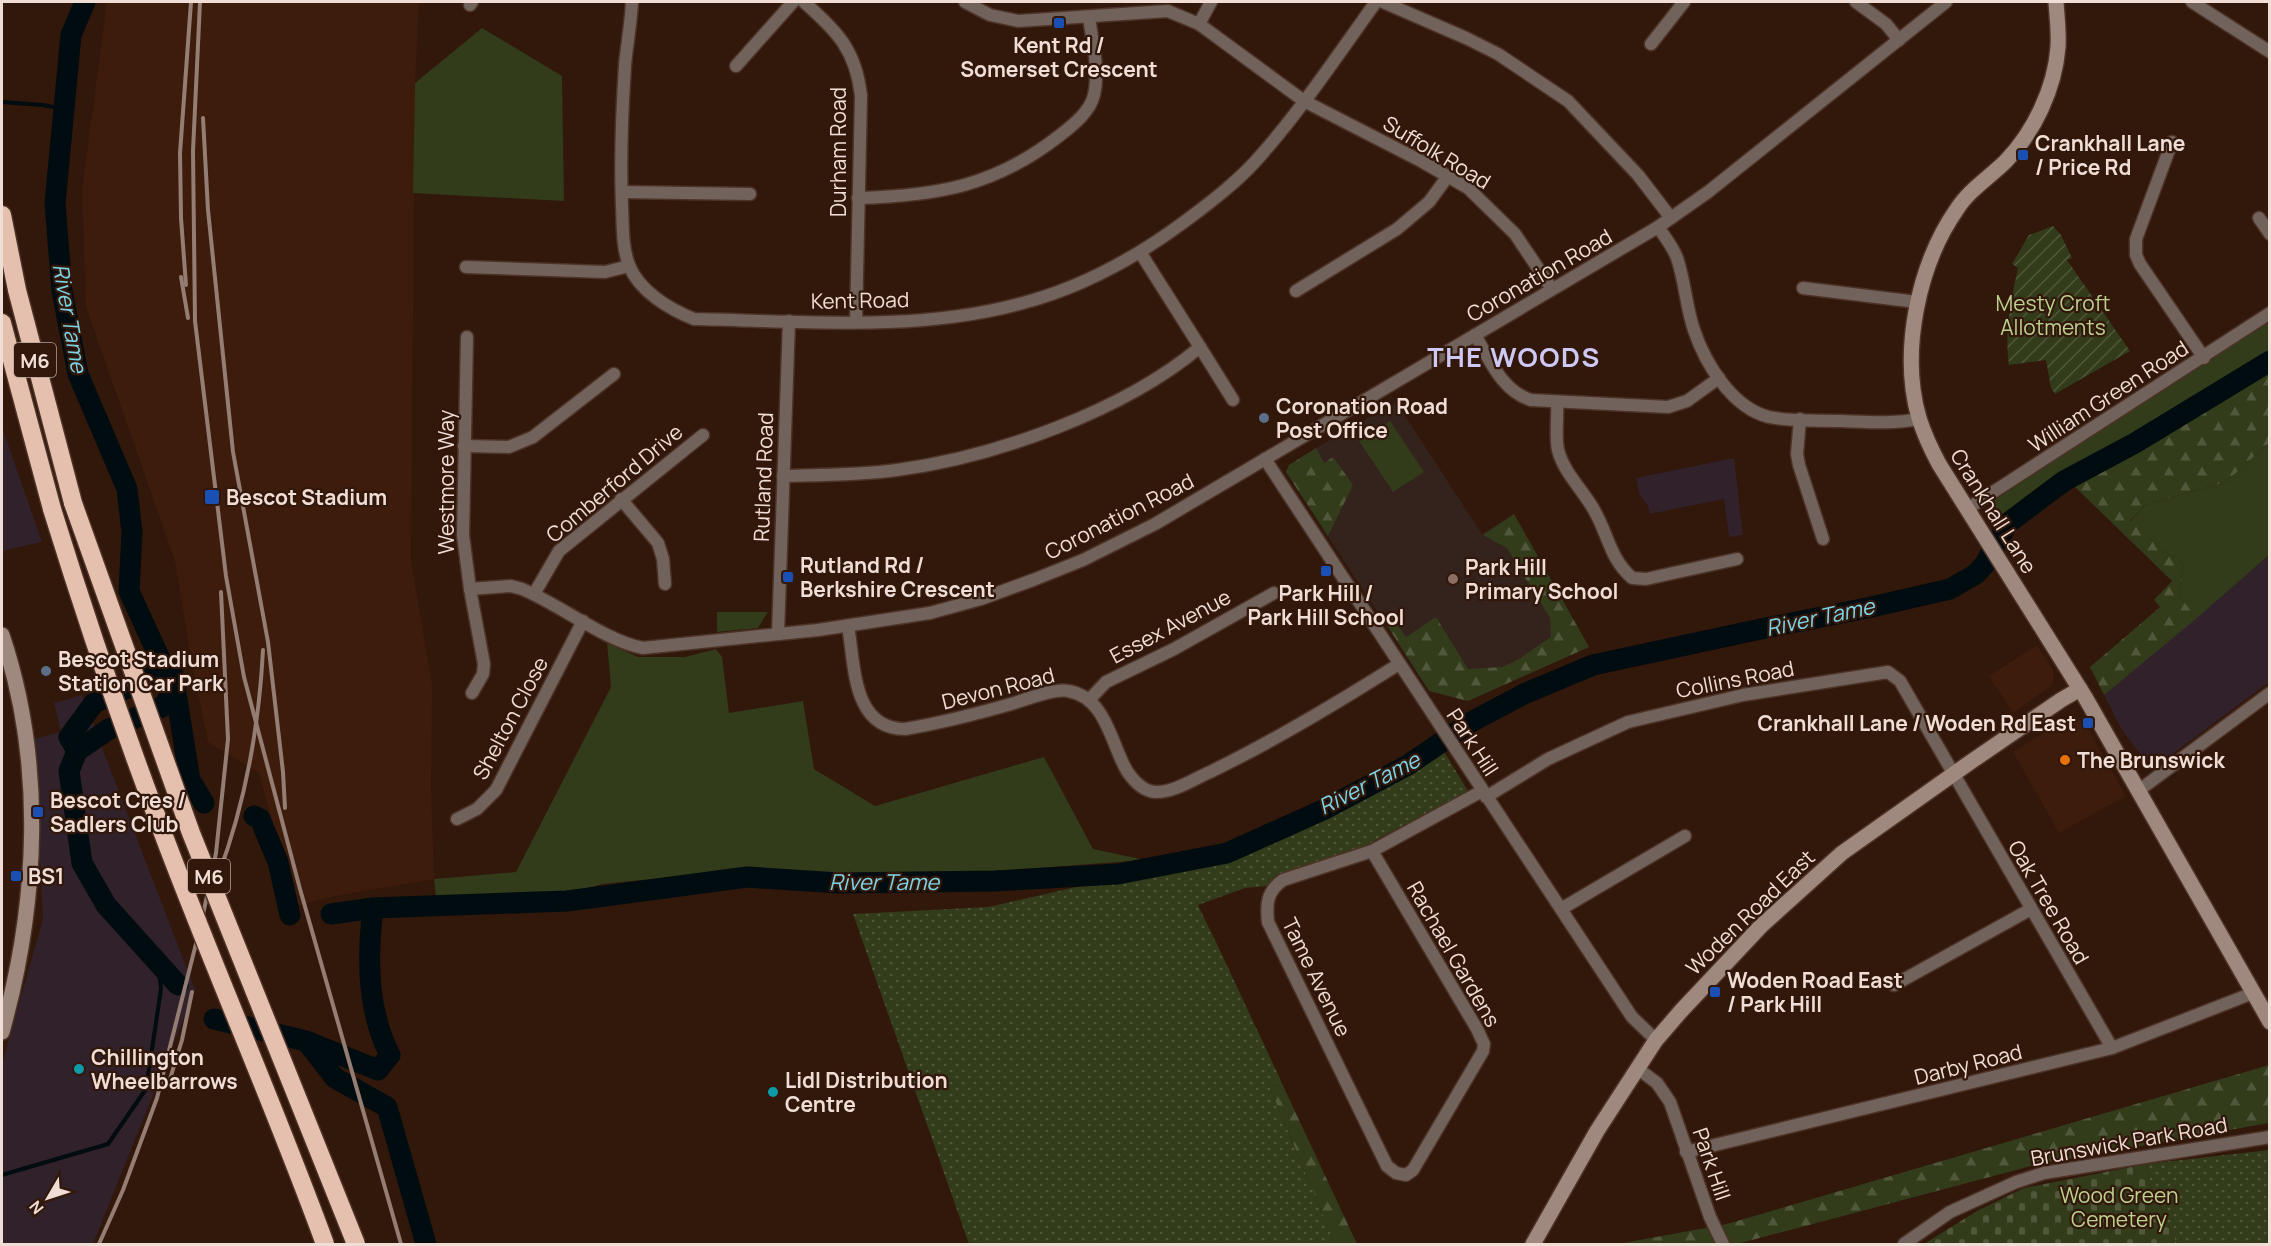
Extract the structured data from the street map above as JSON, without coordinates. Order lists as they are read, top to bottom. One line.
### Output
{"streets":{"highway":["M6"],"street":["Durham Road","Suffolk Road","Coronation Road","Kent Road","William Green Road","Rutland Road","Westmore Way","Comberford Drive","Crankhall Lane","Essex Avenue","Collins Road","Devon Road","Shelton Close","Park Hill","Oak Tree Road","Woden Road East","Rachael Gardens","Tame Avenue","Darby Road","Brunswick Park Road"]},"crossings":[["Durham Road","Kent Road"],["Suffolk Road","Coronation Road"],["Suffolk Road","Kent Road"],["Coronation Road","Rutland Road"],["Coronation Road","Westmore Way"],["Coronation Road","Comberford Drive"],["Coronation Road","Devon Road"],["Coronation Road","Shelton Close"],["Coronation Road","Park Hill"],["Kent Road","Rutland Road"],["William Green Road","Crankhall Lane"],["Crankhall Lane","Woden Road East"],["Crankhall Lane","Darby Road"],["Essex Avenue","Devon Road"],["Collins Road","Park Hill"],["Collins Road","Oak Tree Road"],["Collins Road","Woden Road East"],["Collins Road","Tame Avenue"],["Park Hill","Woden Road East"],["Park Hill","Tame Avenue"],["Park Hill","Darby Road"],["Oak Tree Road","Woden Road East"],["Oak Tree Road","Darby Road"],["Rachael Gardens","Tame Avenue"]],"districts":["THE WOODS"],"water":["River Tame"],"parks":["Mesty Croft Allotments","Wood Green Cemetery"],"places":{"transit":["Kent Rd / Somerset Crescent","Crankhall Lane / Price Rd","Bescot Stadium","Park Hill / Park Hill School","Rutland Rd / Berkshire Crescent","Crankhall Lane / Woden Rd East","Bescot Cres / Sadlers Club","BS1","Woden Road East / Park Hill"],"other":["Coronation Road Post Office","Park Hill Primary School","Bescot Stadium Station Car Park","The Brunswick","Chillington Wheelbarrows","Lidl Distribution Centre"]},"north":"bottom left"}
